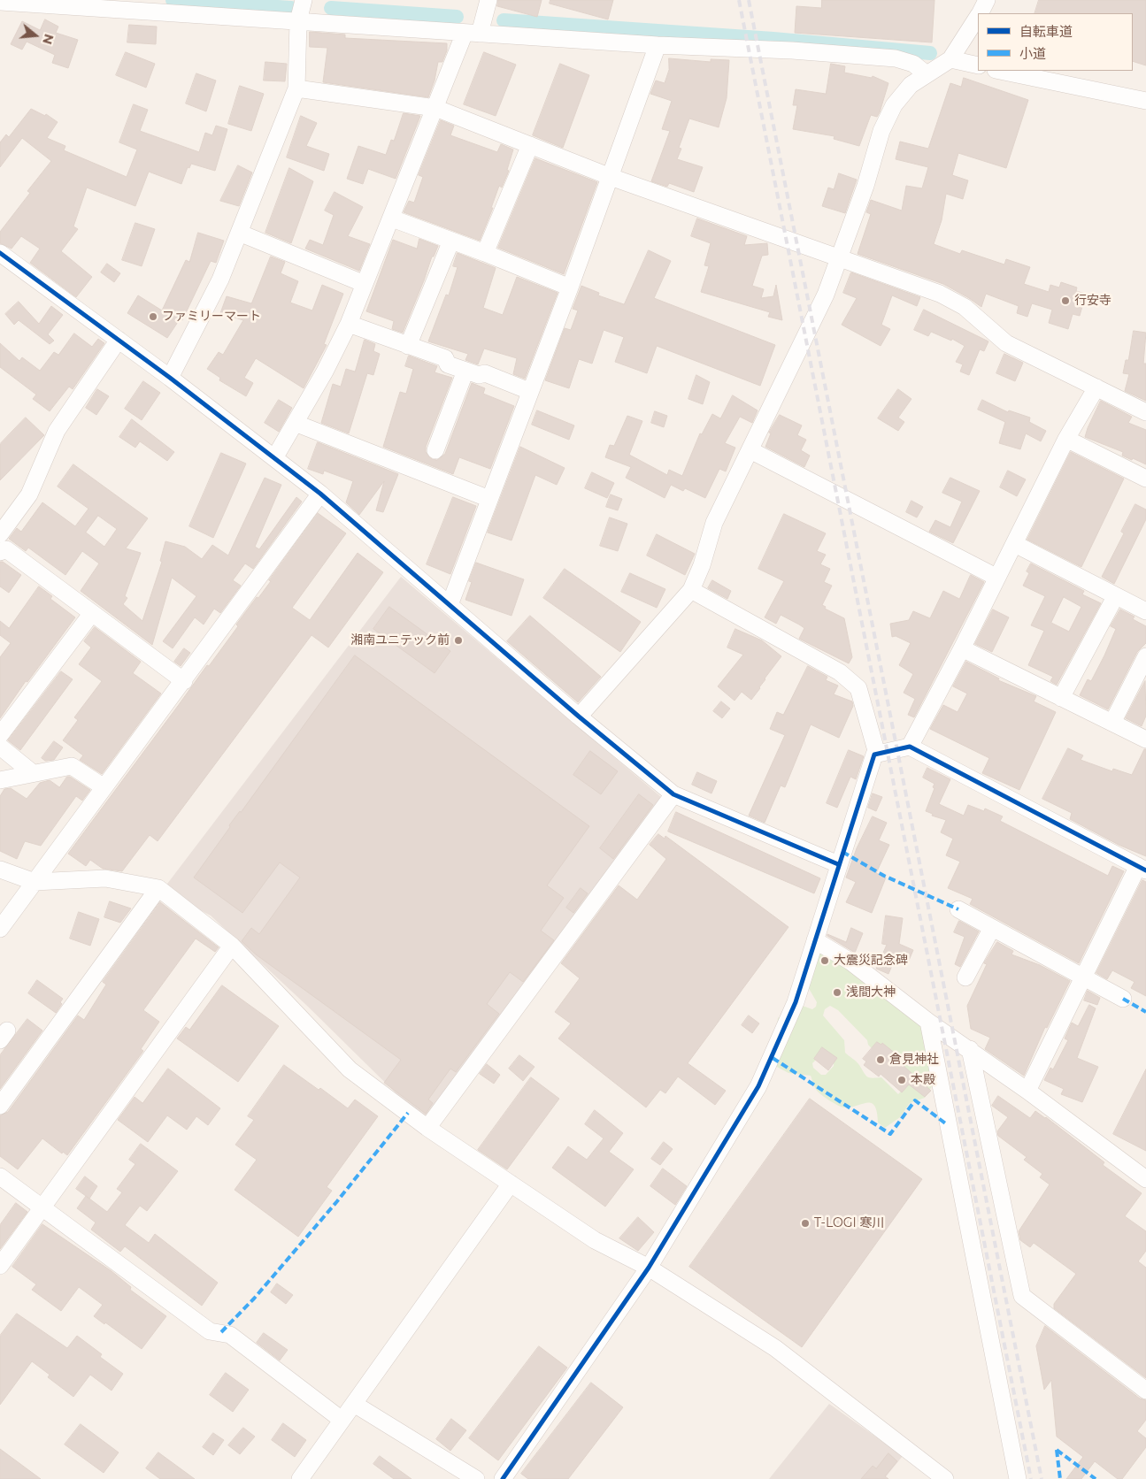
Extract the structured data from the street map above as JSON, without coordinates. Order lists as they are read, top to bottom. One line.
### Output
{"places":["行安寺","ファミリーマート","湘南ユニテック前","大震災記念碑","浅間大神","倉見神社","本殿","T-LOGI 寒川"],"legend":["自転車道","小道"],"north":"right"}
